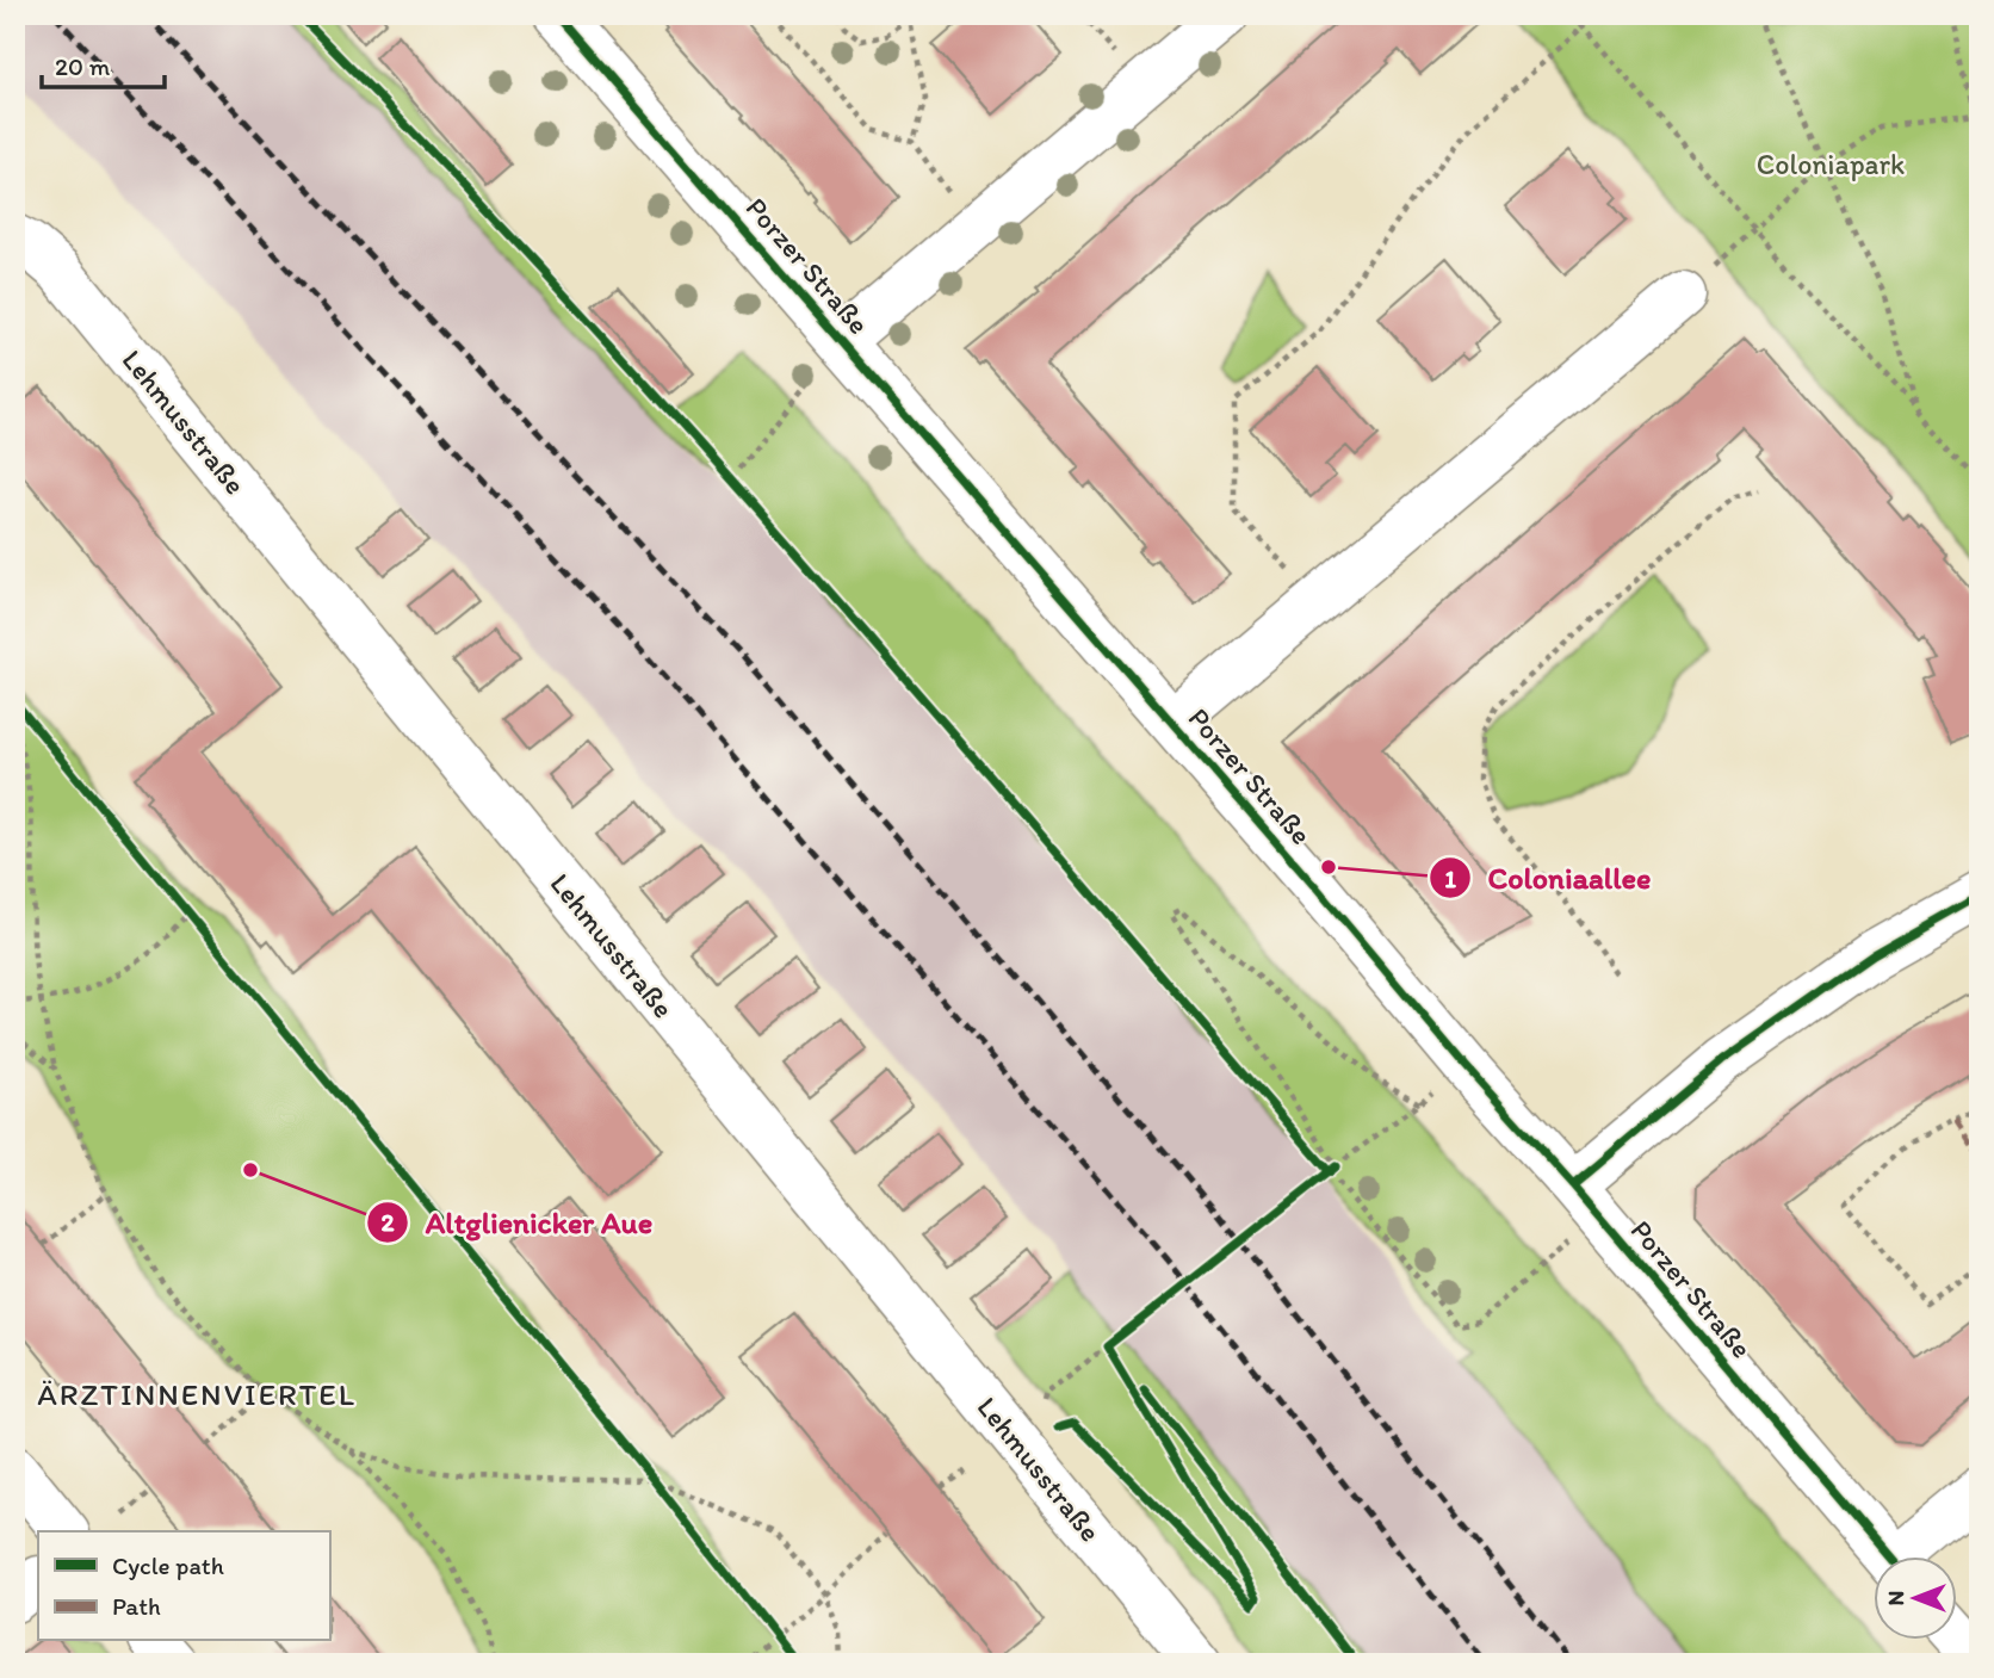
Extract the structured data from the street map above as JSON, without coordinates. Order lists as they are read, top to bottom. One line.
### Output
{"streets":{"street":["Porzer Straße","Lehmusstraße"]},"districts":["ÄRZTINNENVIERTEL"],"parks":["Coloniapark"],"places":["Coloniaallee","Altglienicker Aue"],"legend":["Cycle path","Path"],"scale_bar":"20 m","north":"left"}
